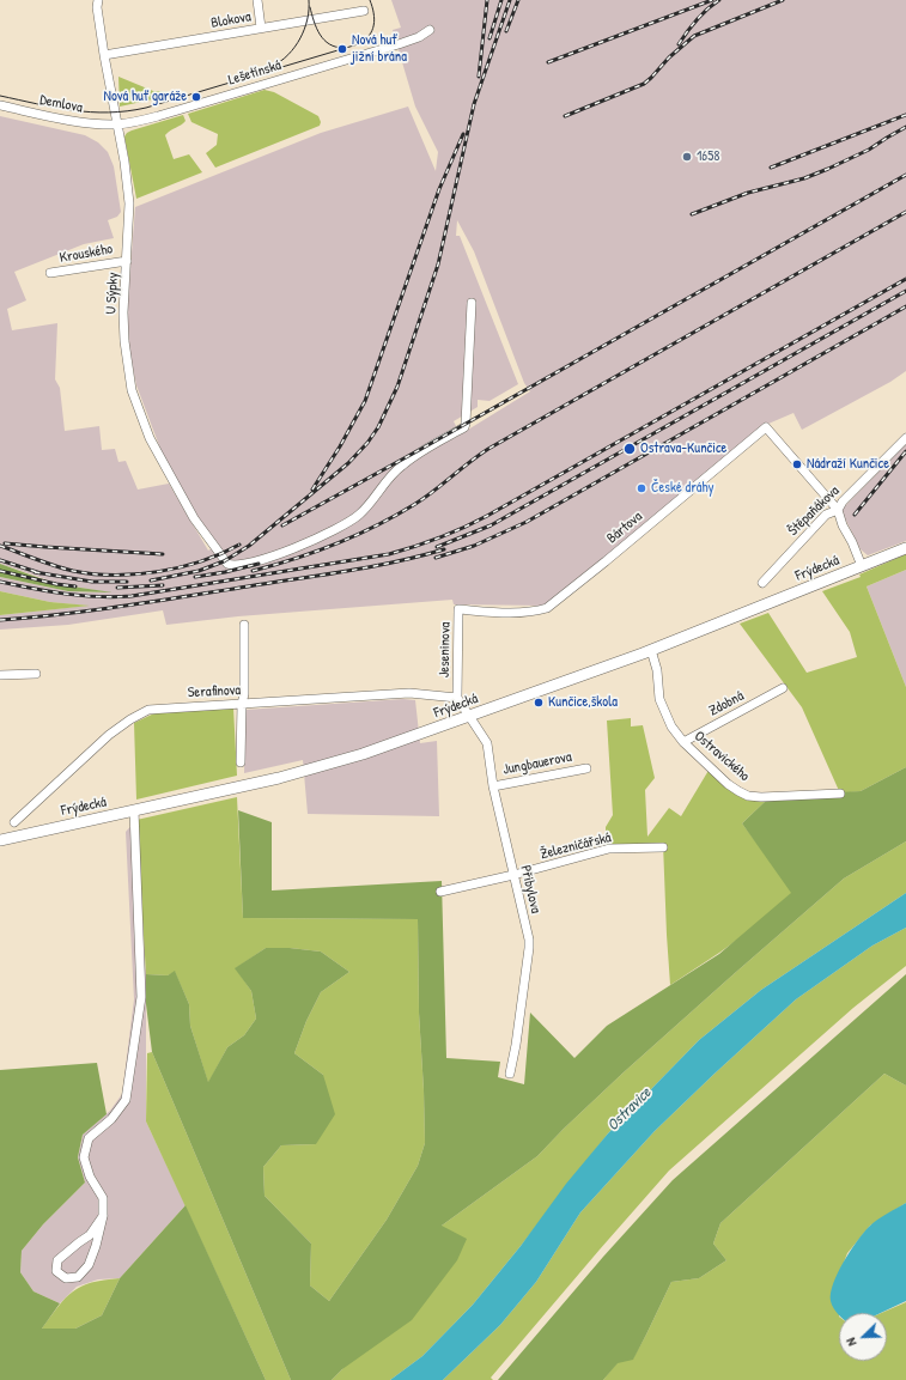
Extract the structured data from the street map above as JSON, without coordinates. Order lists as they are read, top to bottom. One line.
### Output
{"streets":{"main road":["Frýdecká"],"street":["Blokova","Lešetínská","Demlova","Krouského","U Sýpky","Štěpaňákova","Bártova","Jeseninova","Serafinova","Zdobná","Ostravického","Jungbauerova","Železničářská","Přibylova"]},"crossings":[["Blokova","U Sýpky"],["Lešetínská","Demlova"],["Lešetínská","U Sýpky"],["Demlova","U Sýpky"],["Krouského","U Sýpky"],["Štěpaňákova","Bártova"],["Bártova","Frýdecká"],["Bártova","Jeseninova"],["Frýdecká","Jeseninova"],["Frýdecká","Ostravického"],["Frýdecká","Přibylova"],["Jeseninova","Serafinova"],["Jeseninova","Přibylova"],["Zdobná","Ostravického"],["Jungbauerova","Přibylova"],["Železničářská","Přibylova"]],"water":["Ostravice"],"places":["Nová huť jižní brána","Nová huť garáže","1658","Ostrava-Kunčice","Nádraží Kunčice","České dráhy","Kunčice,škola"],"north":"bottom left"}
